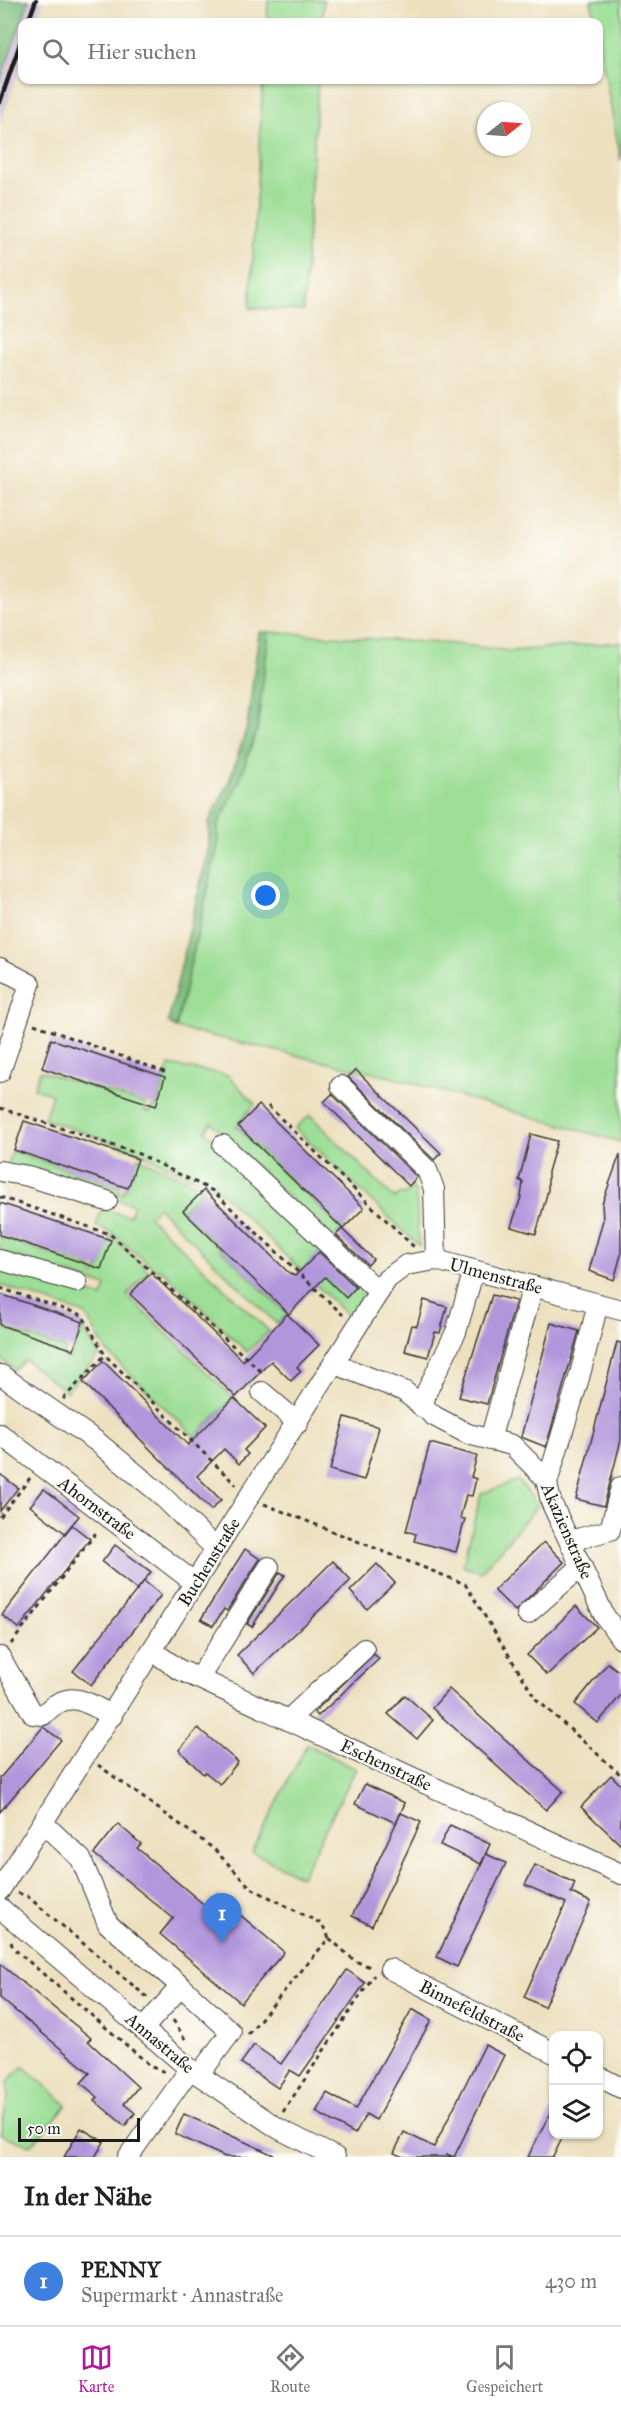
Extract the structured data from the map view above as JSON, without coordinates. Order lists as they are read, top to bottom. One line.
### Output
{"streets":{"street":["Ulmenstraße","Ahornstraße","Akazienstraße","Buchenstraße","Eschenstraße","Binnefeldstraße","Annastraße"]},"crossings":[["Ulmenstraße","Buchenstraße"],["Ahornstraße","Buchenstraße"],["Akazienstraße","Buchenstraße"],["Buchenstraße","Eschenstraße"]],"scale_bar":"50 m","north":"right","page":{"search":"Hier suchen","pins":"1","scale":"50 m","heading":"In der Nähe","list":[{"mark":"1","name":"PENNY","note":"Supermarkt · Annastraße","value":"430 m"}],"nav":["Karte","Route","Gespeichert"]}}
